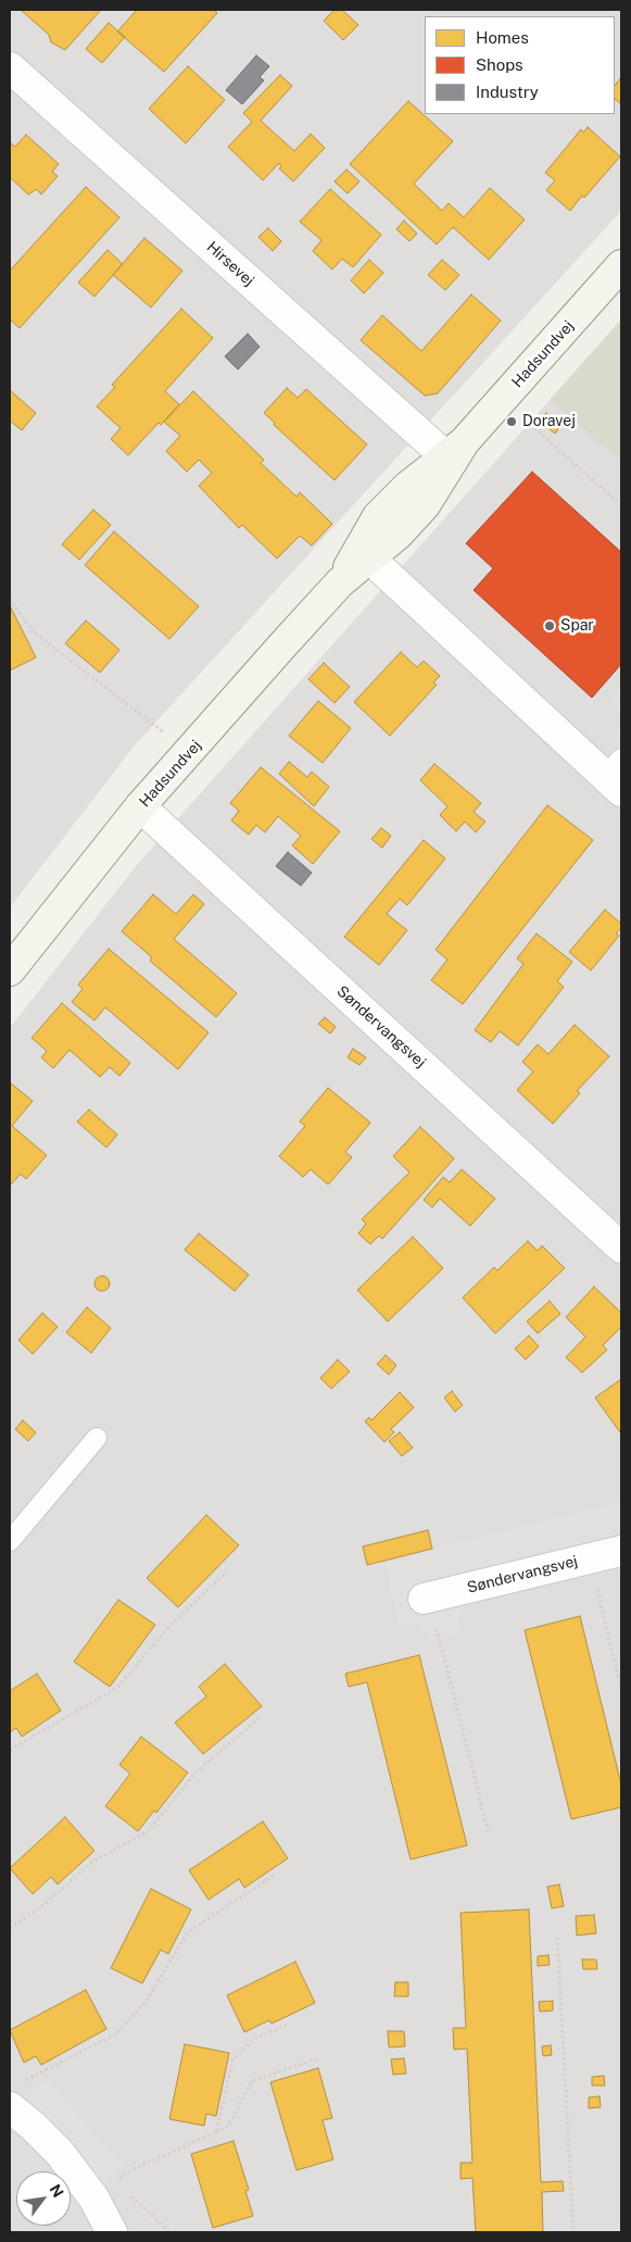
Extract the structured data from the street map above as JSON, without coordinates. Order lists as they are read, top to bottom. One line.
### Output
{"streets":{"street":["Hirsevej","Hadsundvej","Søndervangsvej"]},"crossings":[["Hirsevej","Hadsundvej"],["Hadsundvej","Søndervangsvej"]],"places":["Doravej","Spar"],"legend":["Homes","Shops","Industry"],"north":"top right"}
